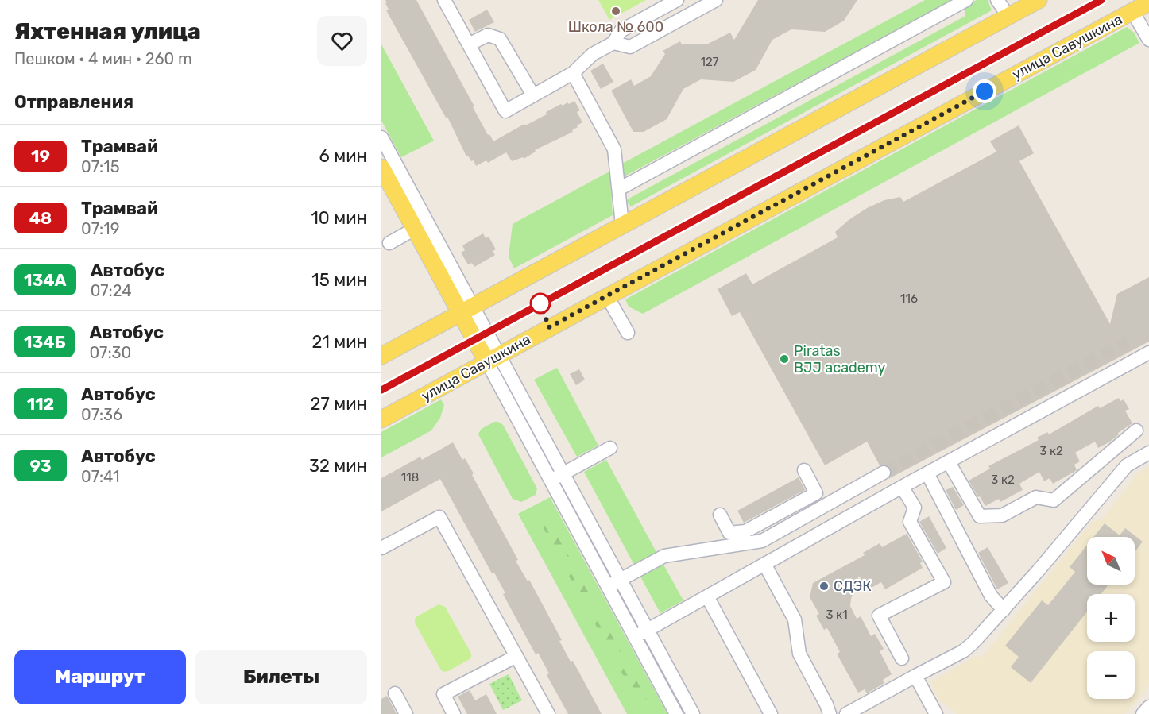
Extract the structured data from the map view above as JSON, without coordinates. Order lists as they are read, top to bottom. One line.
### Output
{"streets":{"main road":["улица Савушкина"]},"places":["Школа № 600","Piratas BJJ academy","СДЭК"],"lines":["tram line 19"],"house_numbers":["127","116","3 к2","118","3 к2","3 к1"],"north":"top left","page":{"heading":[["Яхтенная улица","Пешком · 4 мин · 260 m"],"Отправления"],"list":[{"mark":"19","name":"Трамвай","note":"07:15","value":"6 мин"},{"mark":"48","name":"Трамвай","note":"07:19","value":"10 мин"},{"mark":"134А","name":"Автобус","note":"07:24","value":"15 мин"},{"mark":"134Б","name":"Автобус","note":"07:30","value":"21 мин"},{"mark":"112","name":"Автобус","note":"07:36","value":"27 мин"},{"mark":"93","name":"Автобус","note":"07:41","value":"32 мин"}],"map_buttons":["+","−"],"buttons":["Маршрут","Билеты"]}}
